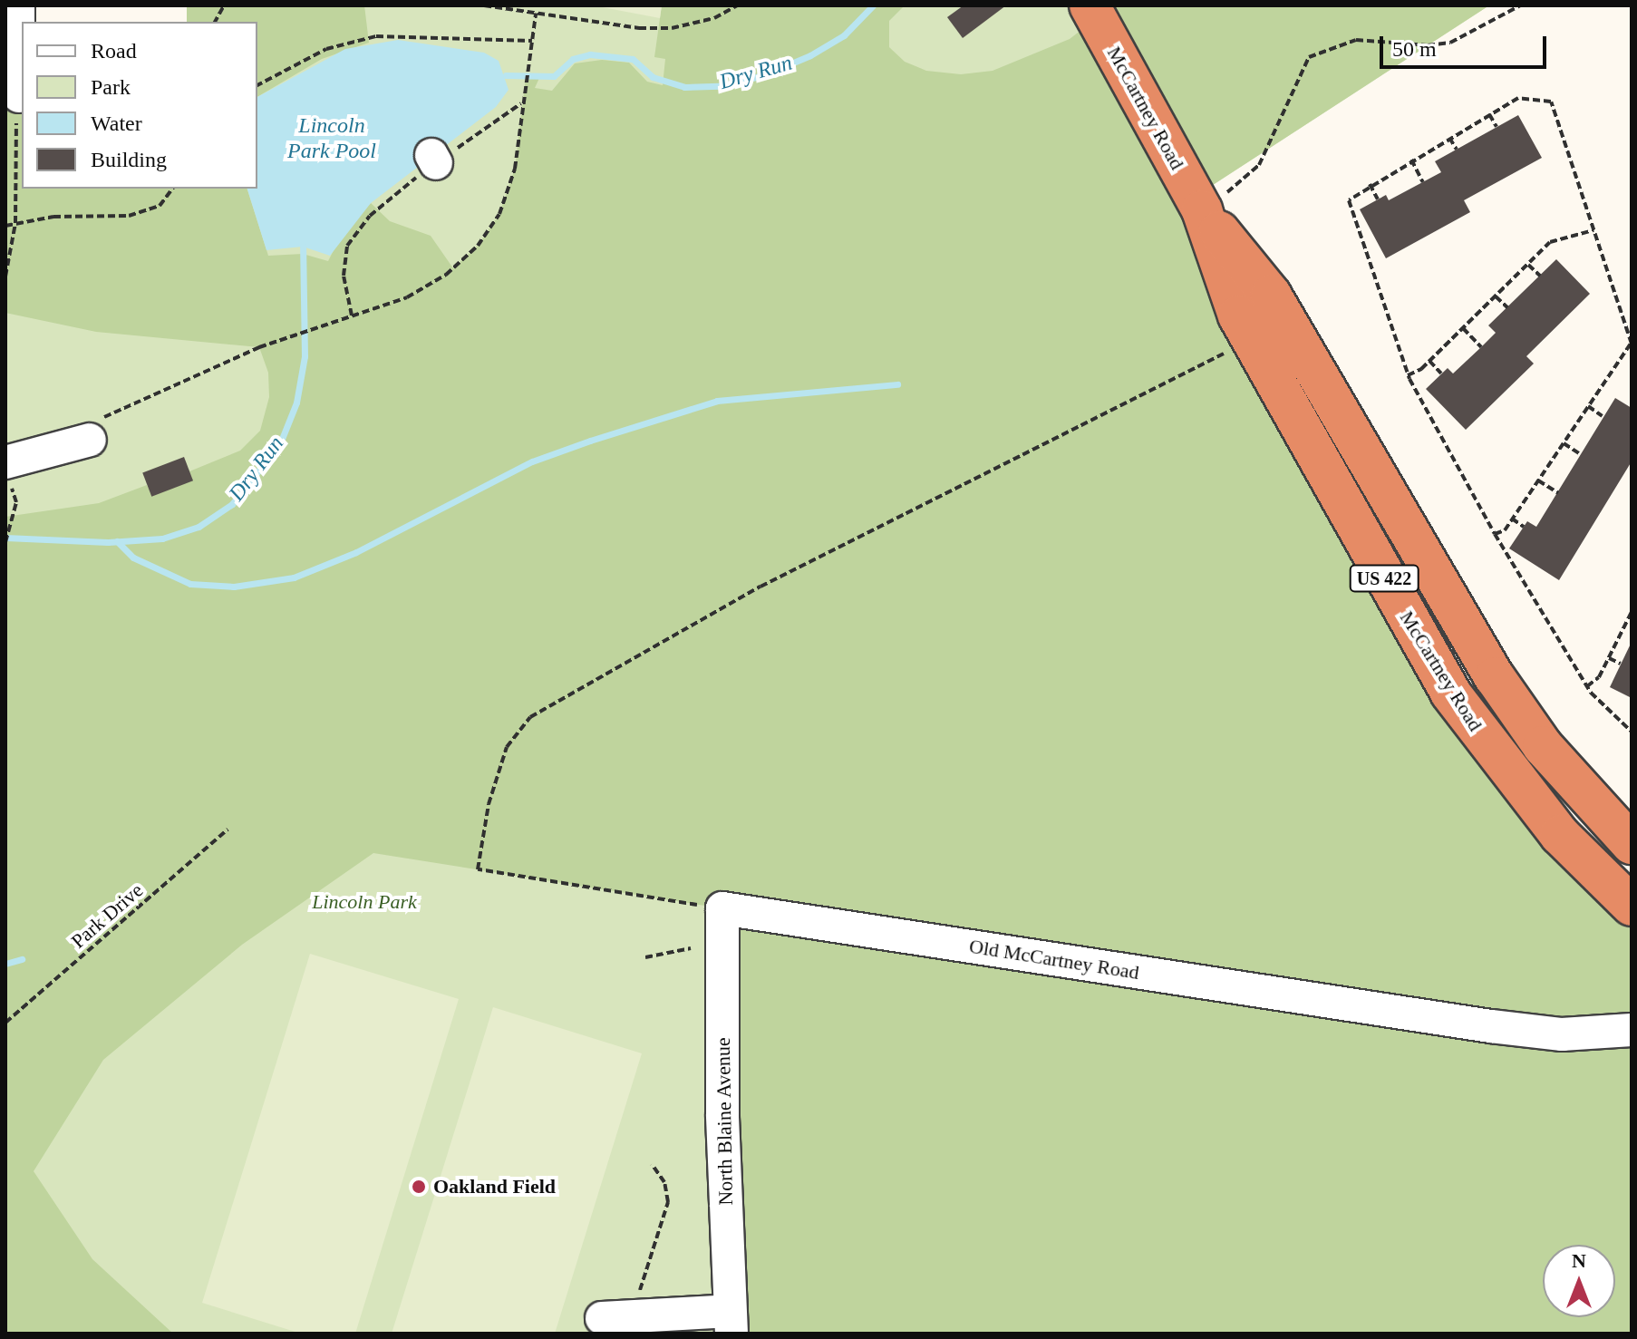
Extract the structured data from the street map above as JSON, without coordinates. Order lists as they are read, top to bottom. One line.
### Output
{"streets":{"highway":["McCartney Road","US 422"],"street":["Old McCartney Road","North Blaine Avenue"],"path":["Park Drive"]},"crossings":[["Old McCartney Road","North Blaine Avenue"]],"water":["Dry Run","Lincoln Park Pool"],"parks":["Lincoln Park"],"places":["Oakland Field"],"legend":["Road","Park","Water","Building"],"scale_bar":"50 m","north":"top"}
